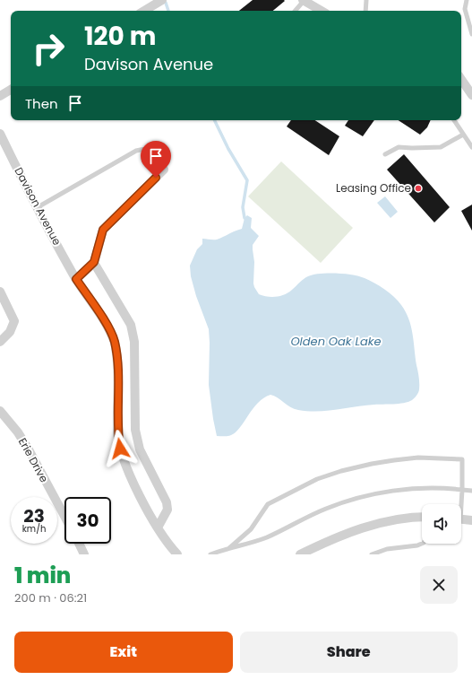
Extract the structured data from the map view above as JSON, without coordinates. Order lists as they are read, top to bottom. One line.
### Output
{"streets":{"street":["Davison Avenue","Erie Drive"]},"water":["Olden Oak Lake"],"places":["Leasing Office"],"page":{"turn":["120 m","Davison Avenue"],"then":"Then","speed":"23 km/h","limit":"30","heading":["1 min","200 m · 06:21"],"buttons":["Exit","Share"]}}
